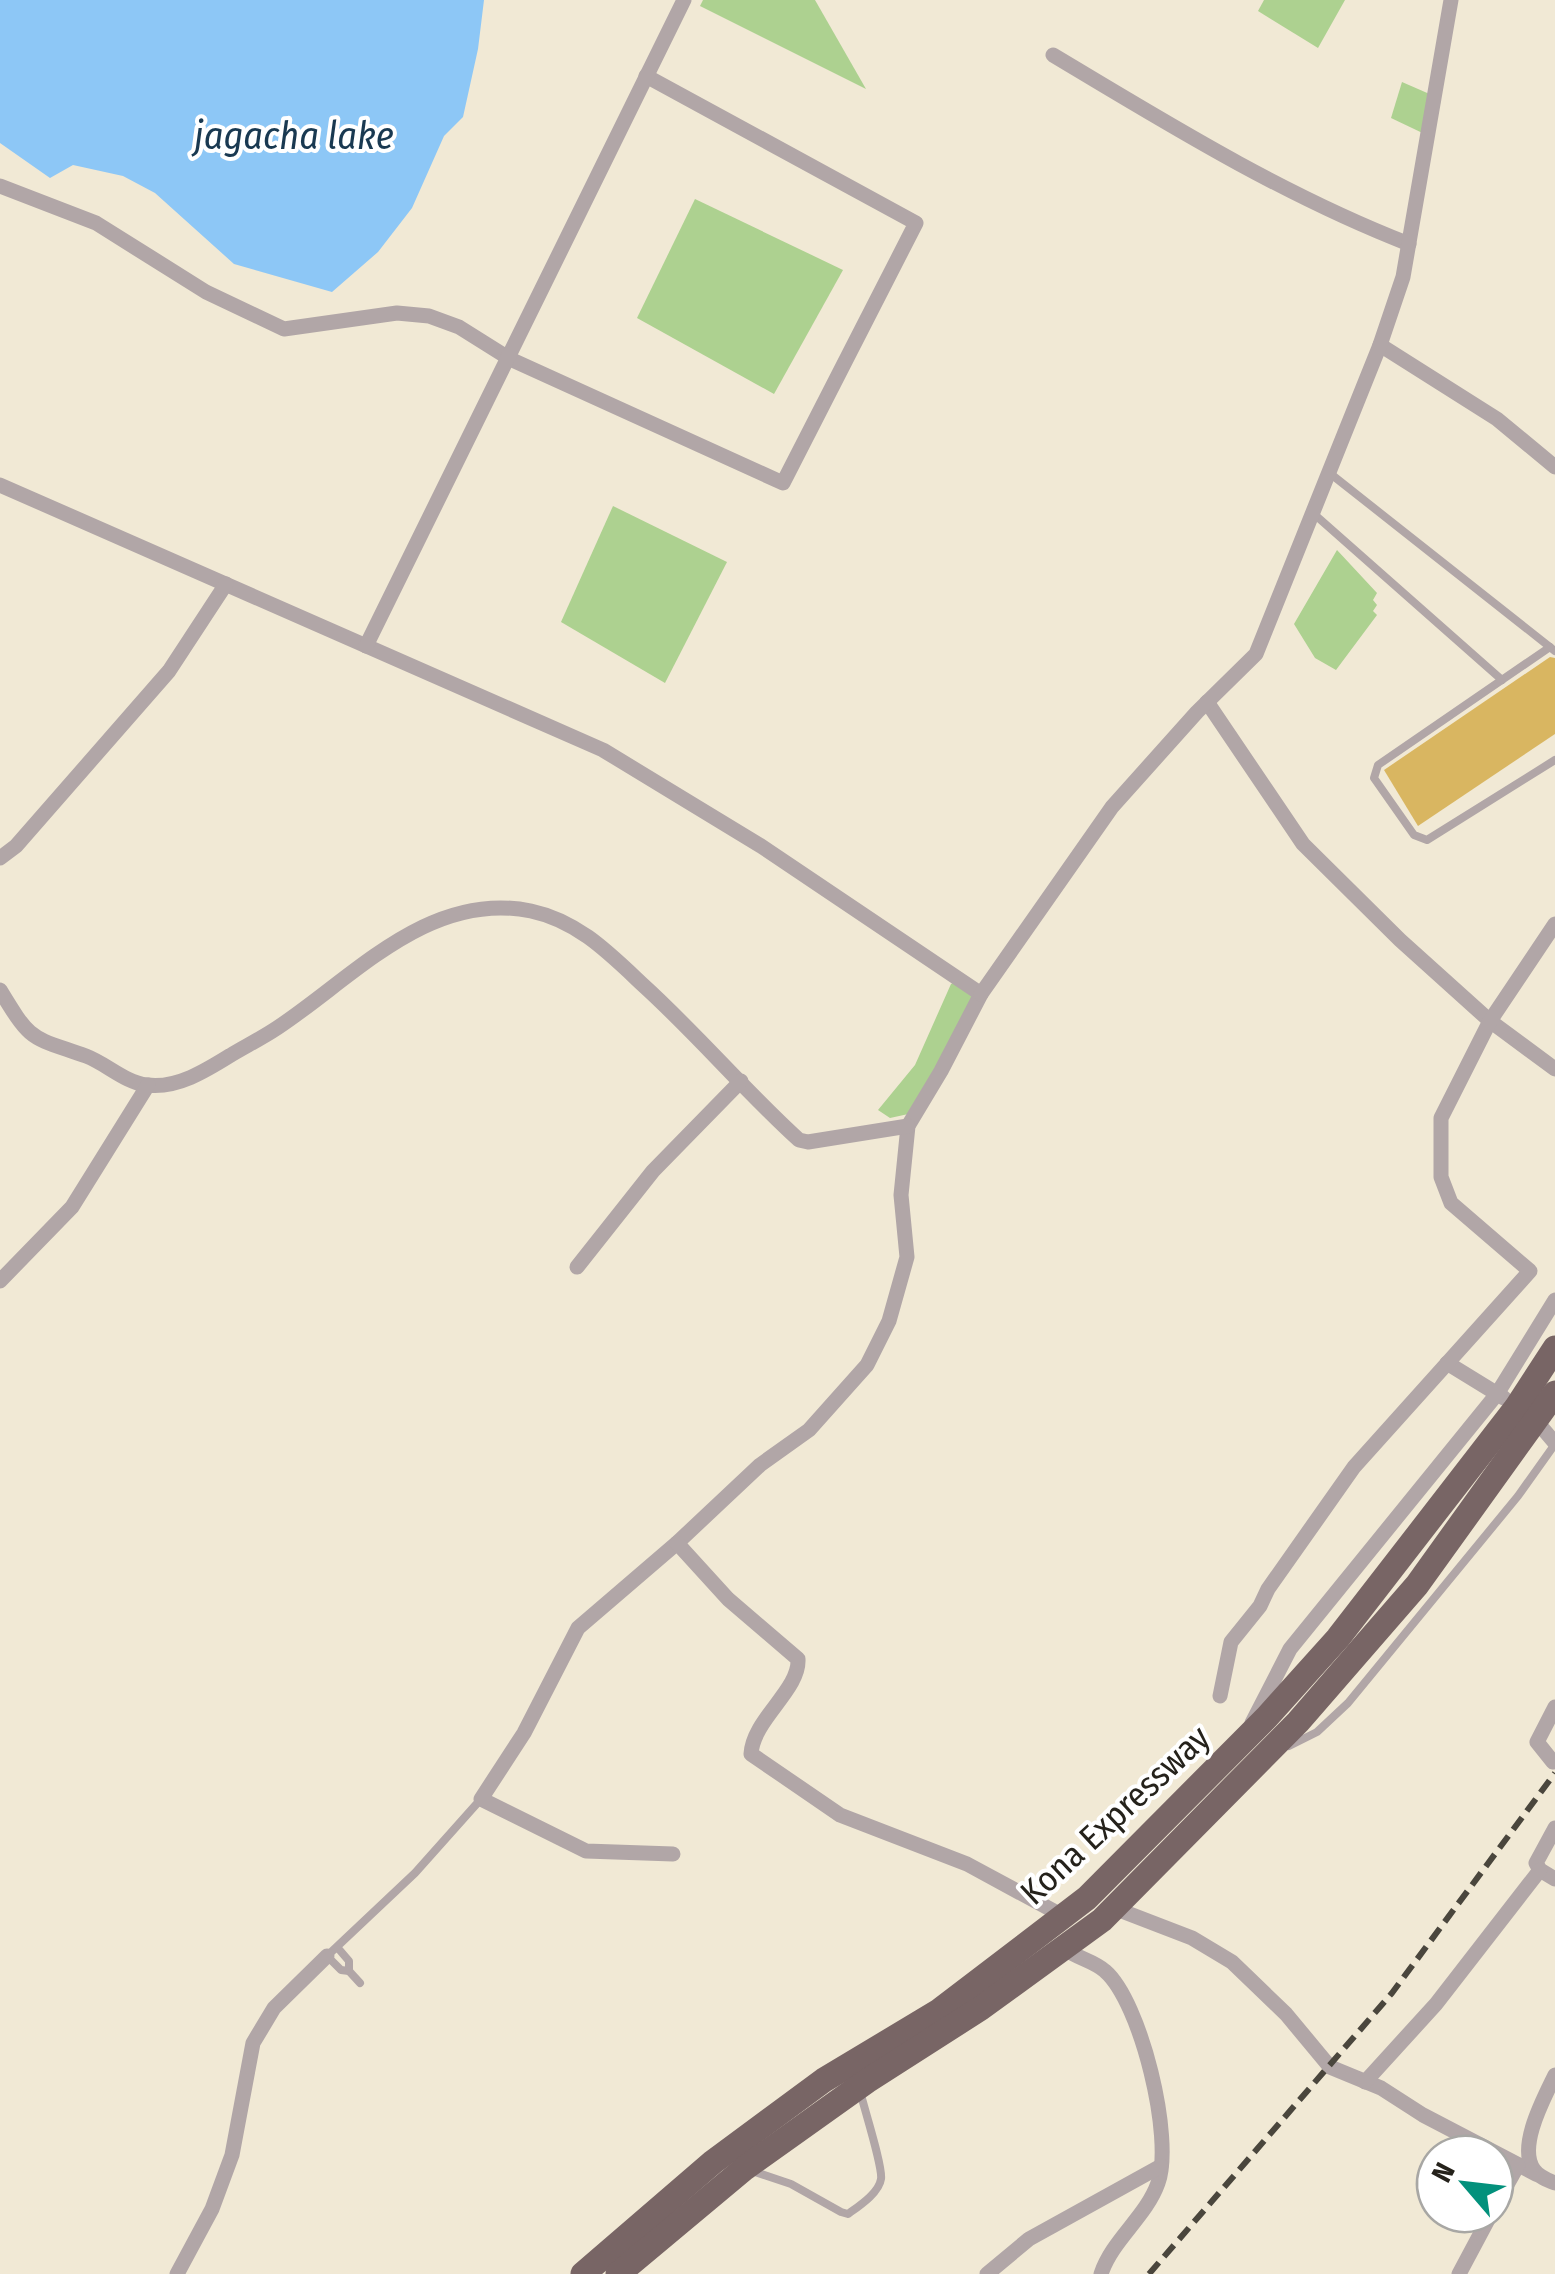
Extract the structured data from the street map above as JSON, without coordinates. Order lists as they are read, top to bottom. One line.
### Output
{"streets":{"highway":["Kona Expressway"]},"water":["jagacha lake"],"north":"top left"}
